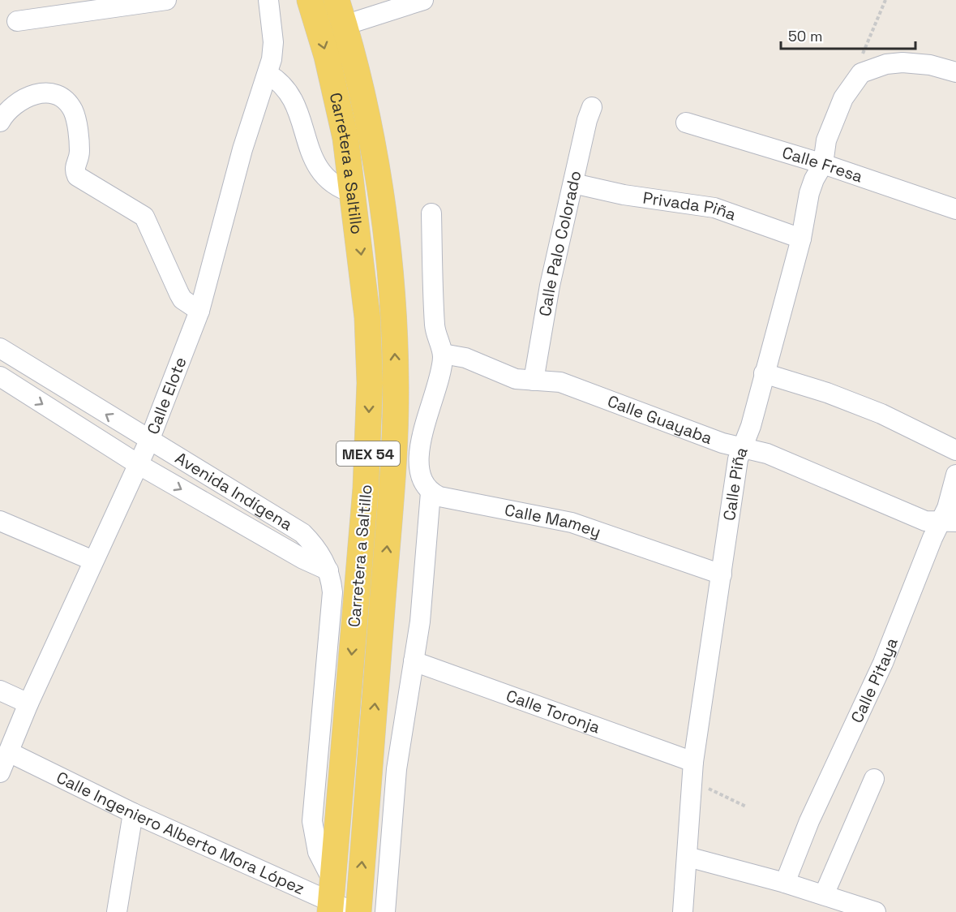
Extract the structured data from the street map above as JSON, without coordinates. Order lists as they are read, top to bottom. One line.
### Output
{"streets":{"main road":["Carretera a Saltillo","MEX 54"],"street":["Calle Fresa","Privada Piña","Calle Palo Colorado","Calle Elote","Calle Guayaba","Calle Piña","Avenida Indígena","Calle Mamey","Calle Pitaya","Calle Toronja","Calle Ingeniero Alberto Mora López"]},"crossings":[["Carretera a Saltillo","Avenida Indígena"],["Carretera a Saltillo","Calle Ingeniero Alberto Mora López"],["Calle Fresa","Calle Piña"],["Privada Piña","Calle Palo Colorado"],["Privada Piña","Calle Piña"],["Calle Palo Colorado","Calle Guayaba"],["Calle Elote","Avenida Indígena"],["Calle Elote","Calle Ingeniero Alberto Mora López"],["Calle Guayaba","Calle Piña"],["Calle Guayaba","Calle Pitaya"],["Calle Piña","Calle Mamey"],["Calle Piña","Calle Toronja"],["Avenida Indígena","Calle Ingeniero Alberto Mora López"]],"scale_bar":"50 m"}
